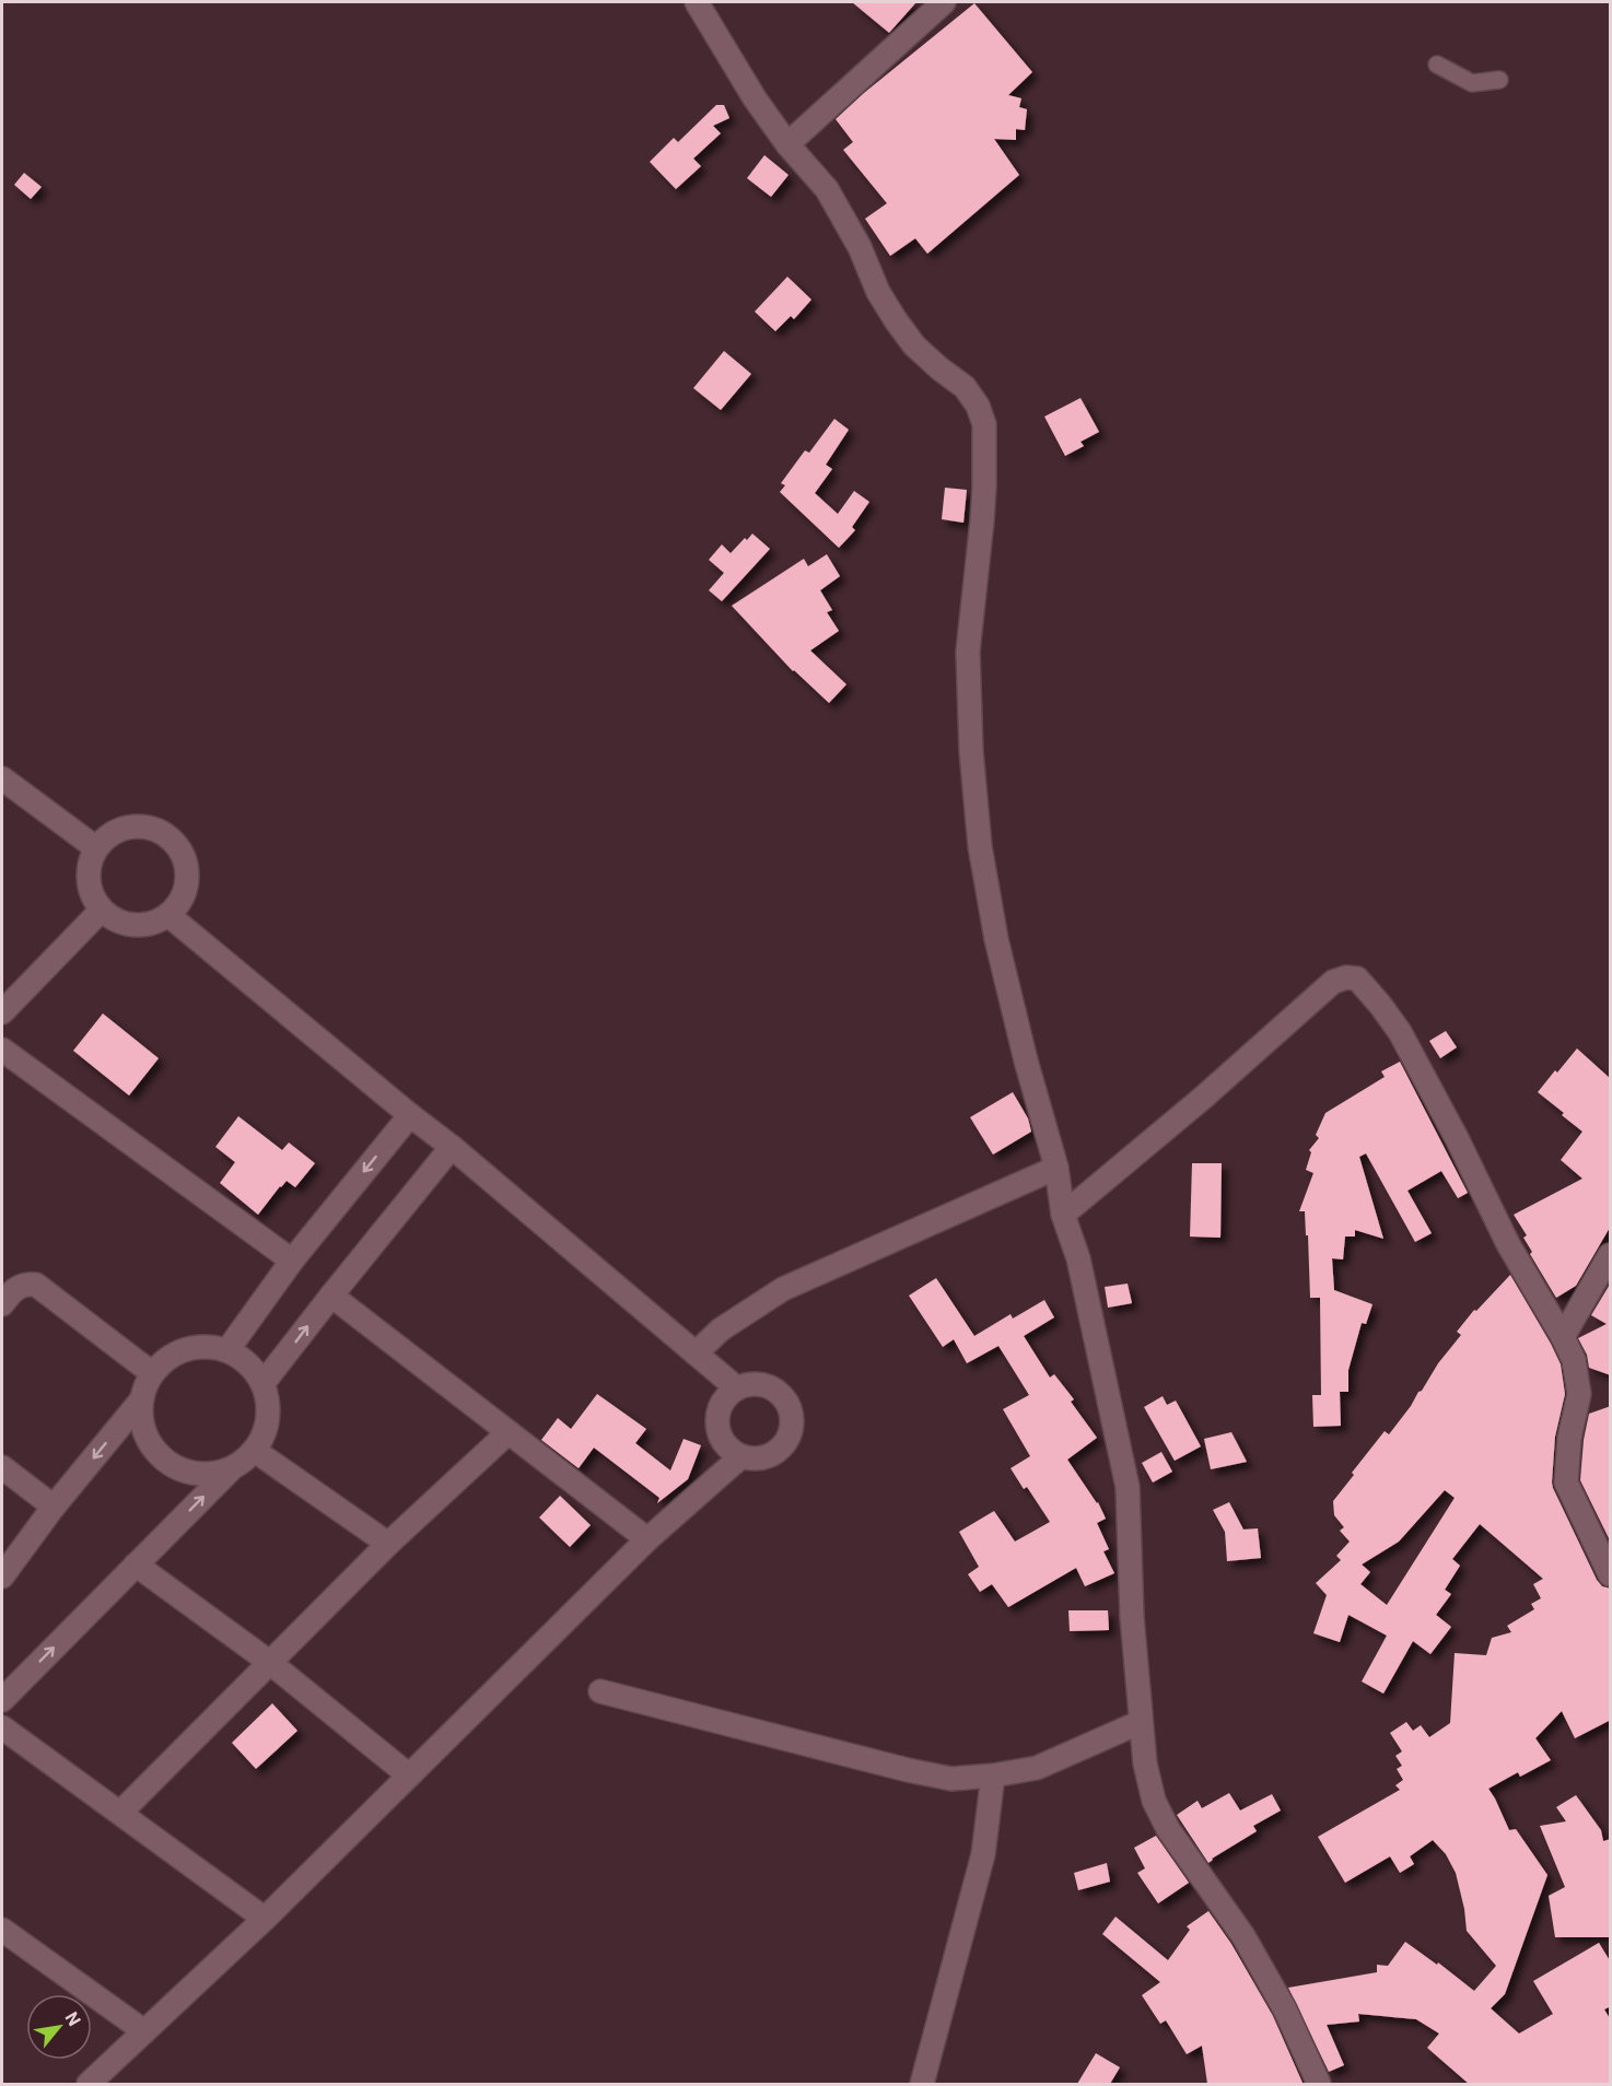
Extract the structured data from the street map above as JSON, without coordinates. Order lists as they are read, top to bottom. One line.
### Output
{"north":"top right"}
